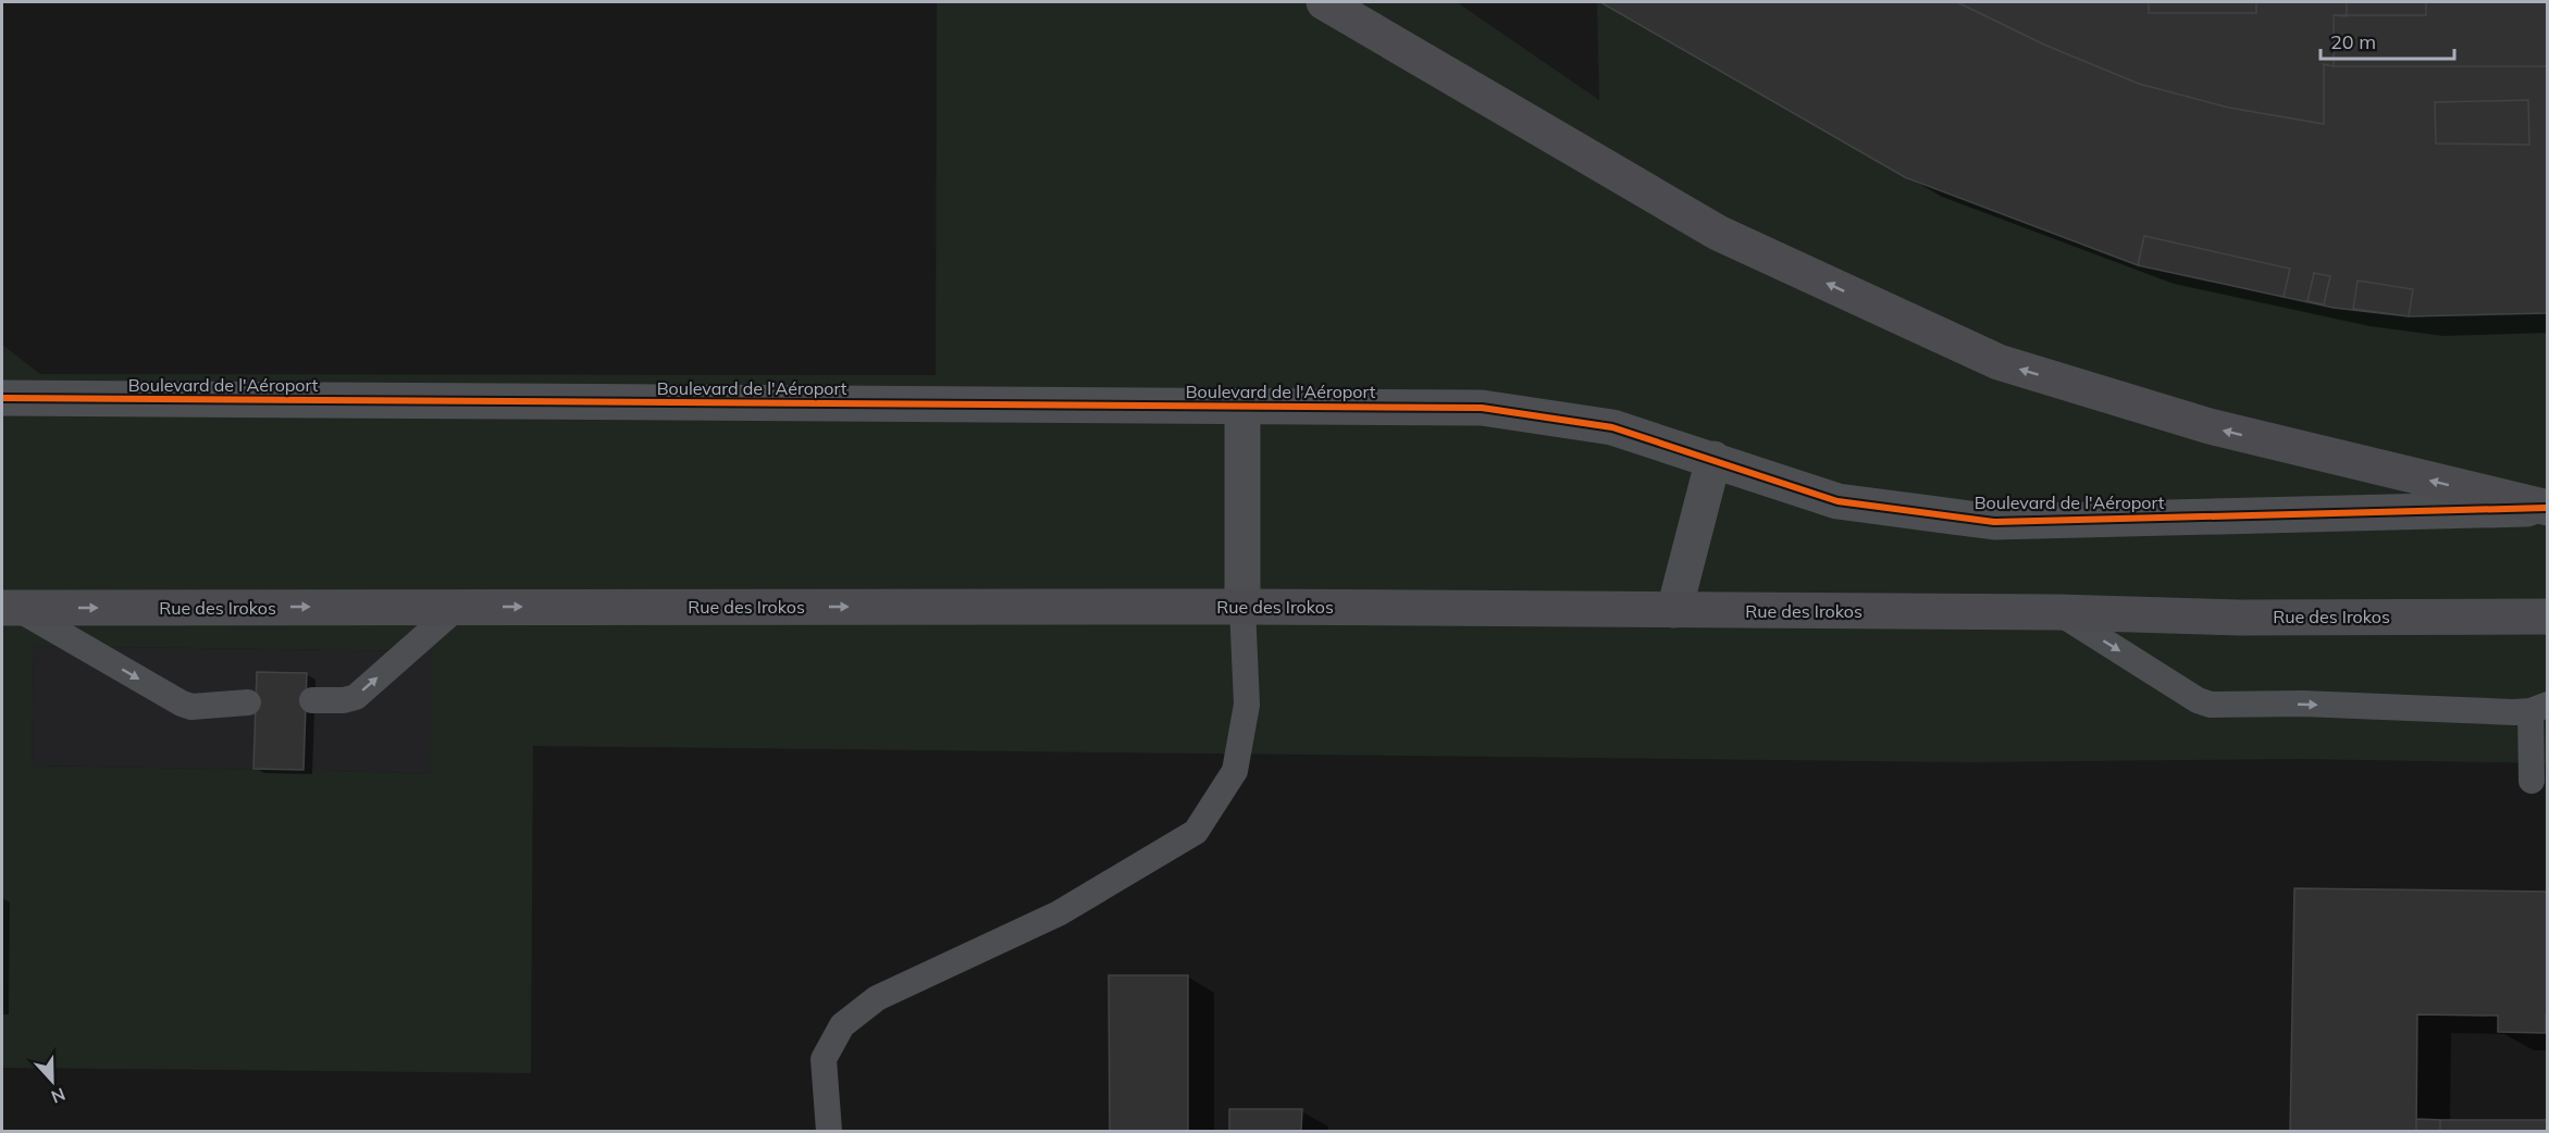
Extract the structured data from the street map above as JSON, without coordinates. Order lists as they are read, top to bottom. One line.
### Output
{"streets":{"main road":["Rue des Irokos"],"street":["Boulevard de l'Aéroport"]},"one_way":["Rue des Irokos"],"scale_bar":"20 m","north":"bottom"}
